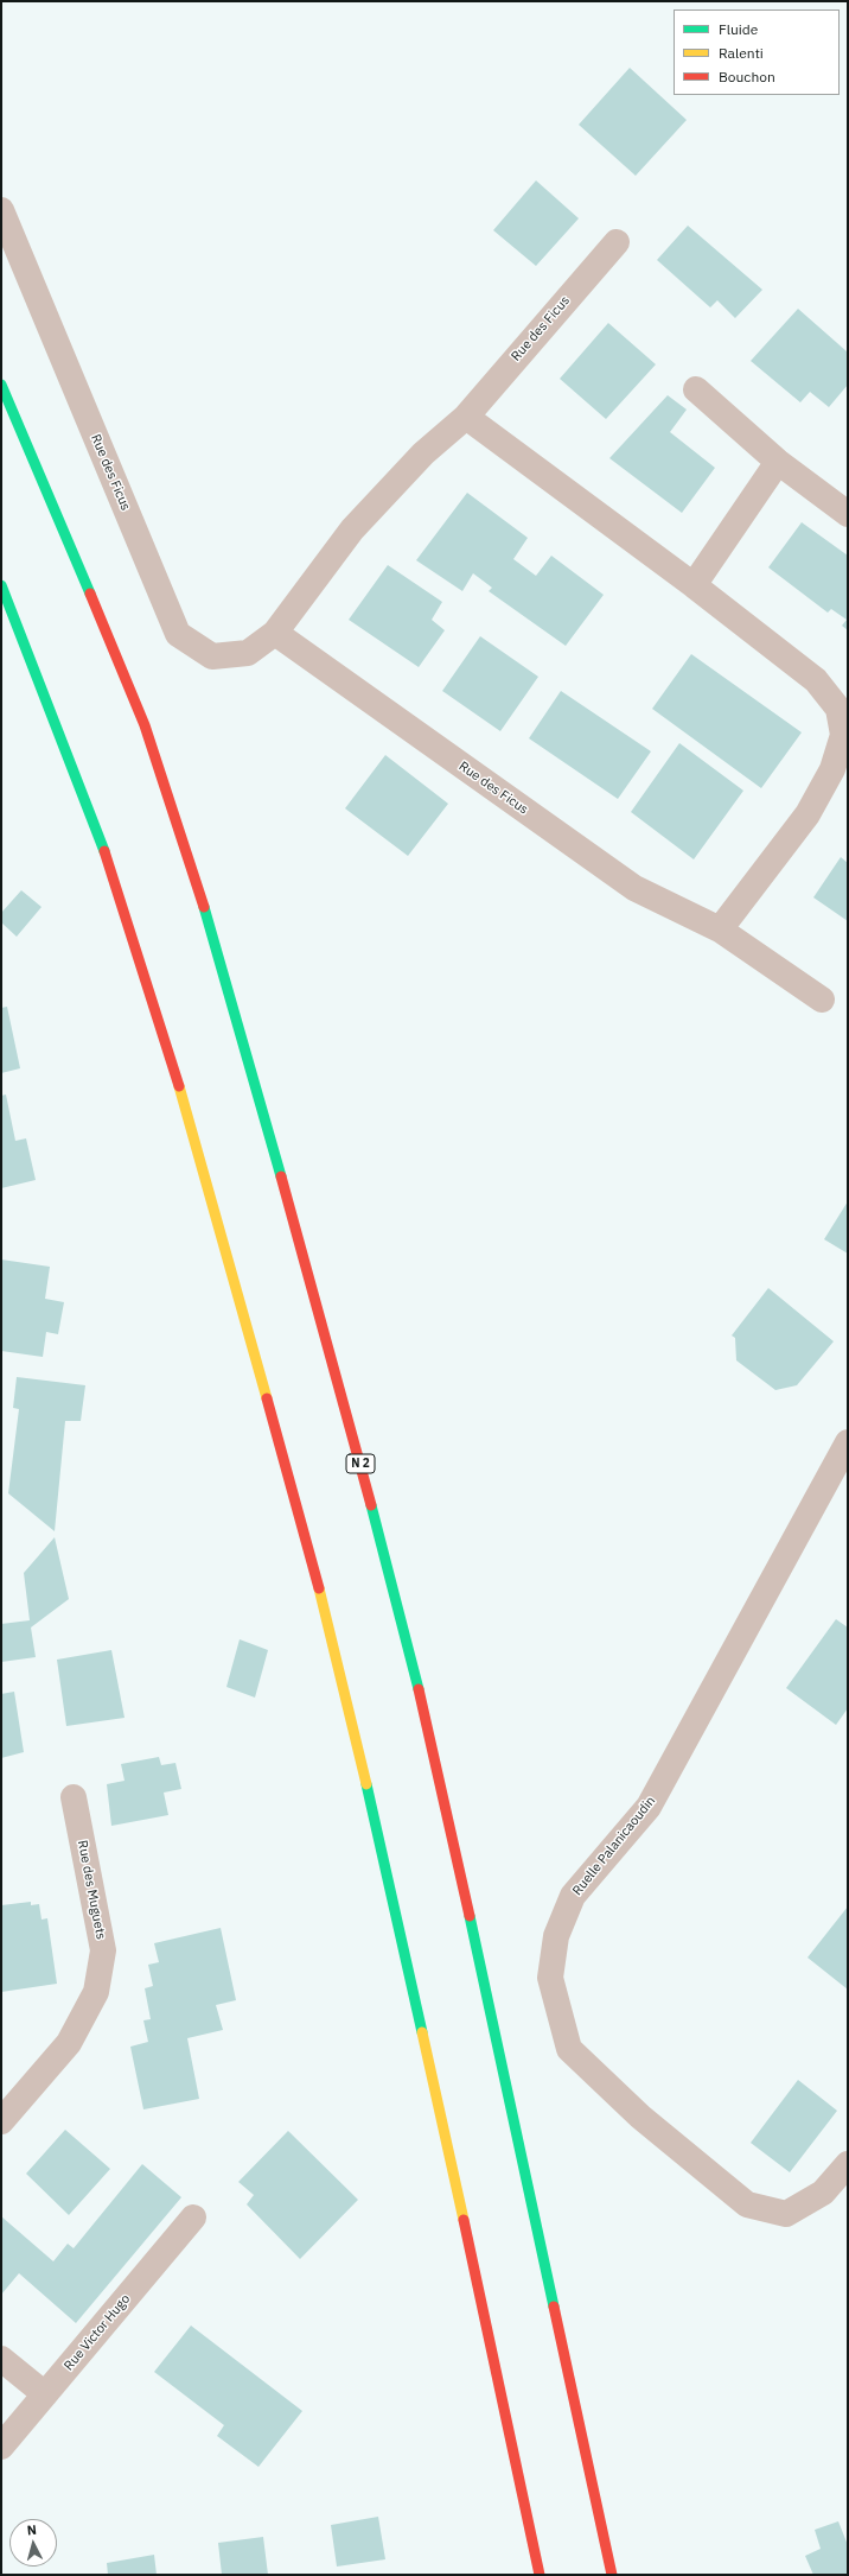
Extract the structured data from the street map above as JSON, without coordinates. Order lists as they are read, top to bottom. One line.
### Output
{"streets":{"highway":["N 2"],"street":["Rue des Ficus","Ruelle Palanicaoudin","Rue des Muguets","Rue Victor Hugo"]},"legend":["Fluide","Ralenti","Bouchon"],"north":"top"}
